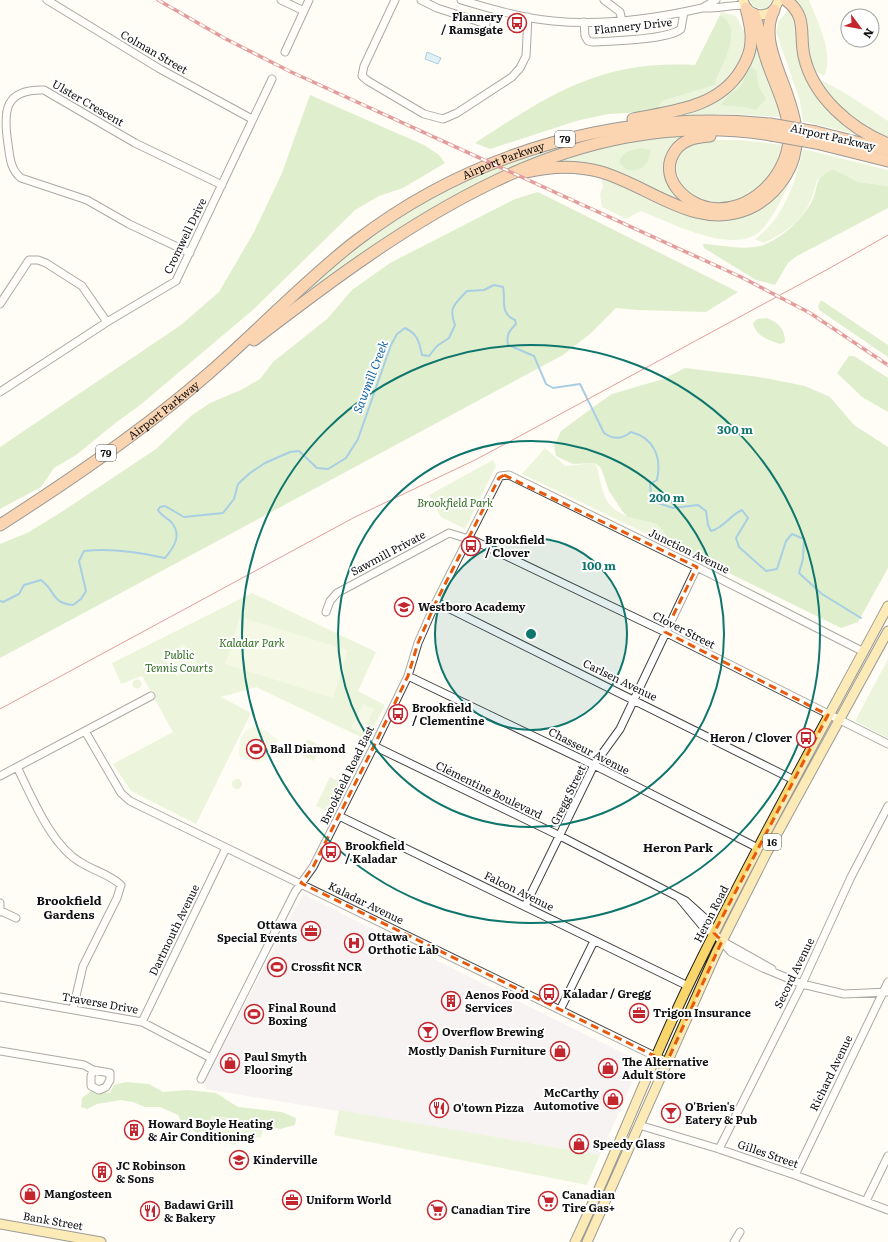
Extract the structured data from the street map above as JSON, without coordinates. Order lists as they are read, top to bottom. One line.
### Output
{"streets":{"highway":["Airport Parkway","79"],"main road":["16","Heron Road","Bank Street"],"street":["Flannery Drive","Colman Street","Ulster Crescent","Cromwell Drive","Junction Avenue","Sawmill Private","Clover Street","Carlsen Avenue","Chasseur Avenue","Brookfield Road East","Clémentine Boulevard","Gregg Street","Falcon Avenue","Kaladar Avenue","Dartmouth Avenue","Secord Avenue","Traverse Drive","Richard Avenue","Gilles Street"]},"crossings":[["Colman Street","Cromwell Drive"],["Ulster Crescent","Cromwell Drive"],["Junction Avenue","Brookfield Road East"],["Junction Avenue","Gregg Street"],["Junction Avenue","Heron Road"],["Sawmill Private","Clover Street"],["Sawmill Private","Brookfield Road East"],["Clover Street","Brookfield Road East"],["Clover Street","Gregg Street"],["Clover Street","Heron Road"],["Carlsen Avenue","Brookfield Road East"],["Carlsen Avenue","Gregg Street"],["Carlsen Avenue","Heron Road"],["Chasseur Avenue","Brookfield Road East"],["Chasseur Avenue","Gregg Street"],["Chasseur Avenue","Heron Road"],["Brookfield Road East","Clémentine Boulevard"],["Brookfield Road East","Falcon Avenue"],["Brookfield Road East","Kaladar Avenue"],["Brookfield Road East","Traverse Drive"],["Clémentine Boulevard","Gregg Street"],["Clémentine Boulevard","Heron Road"],["Clémentine Boulevard","Secord Avenue"],["Clémentine Boulevard","Richard Avenue"],["Gregg Street","Falcon Avenue"],["Falcon Avenue","Heron Road"],["Kaladar Avenue","Heron Road"],["Kaladar Avenue","Dartmouth Avenue"],["Heron Road","Gilles Street"],["Dartmouth Avenue","Traverse Drive"],["Secord Avenue","Gilles Street"],["Richard Avenue","Gilles Street"]],"districts":["Heron Park","Brookfield Gardens"],"water":["Sawmill Creek"],"parks":["Brookfield Park","Kaladar Park","Public Tennis Courts"],"places":{"bus stop":["Flannery / Ramsgate","Brookfield / Clover","Brookfield / Clementine","Heron / Clover","Brookfield / Kaladar","Kaladar / Gregg"],"school or university":["Westboro Academy","Kinderville"],"sports":["Ball Diamond","Crossfit NCR","Final Round Boxing"],"office":["Ottawa Special Events","Trigon Insurance","Uniform World"],"hospital":["Ottawa Orthotic Lab"],"building":["Aenos Food Services","Howard Boyle Heating & Air Conditioning","JC Robinson & Sons"],"bar":["Overflow Brewing","O'Brien's Eatery & Pub"],"shop":["Mostly Danish Furniture","Paul Smyth Flooring","The Alternative Adult Store","McCarthy Automotive","Speedy Glass","Mangosteen"],"restaurant":["O'town Pizza","Badawi Grill & Bakery"],"supermarket":["Canadian Tire Gas+","Canadian Tire"]},"north":"bottom right","rings":["300 m","200 m","100 m"]}
